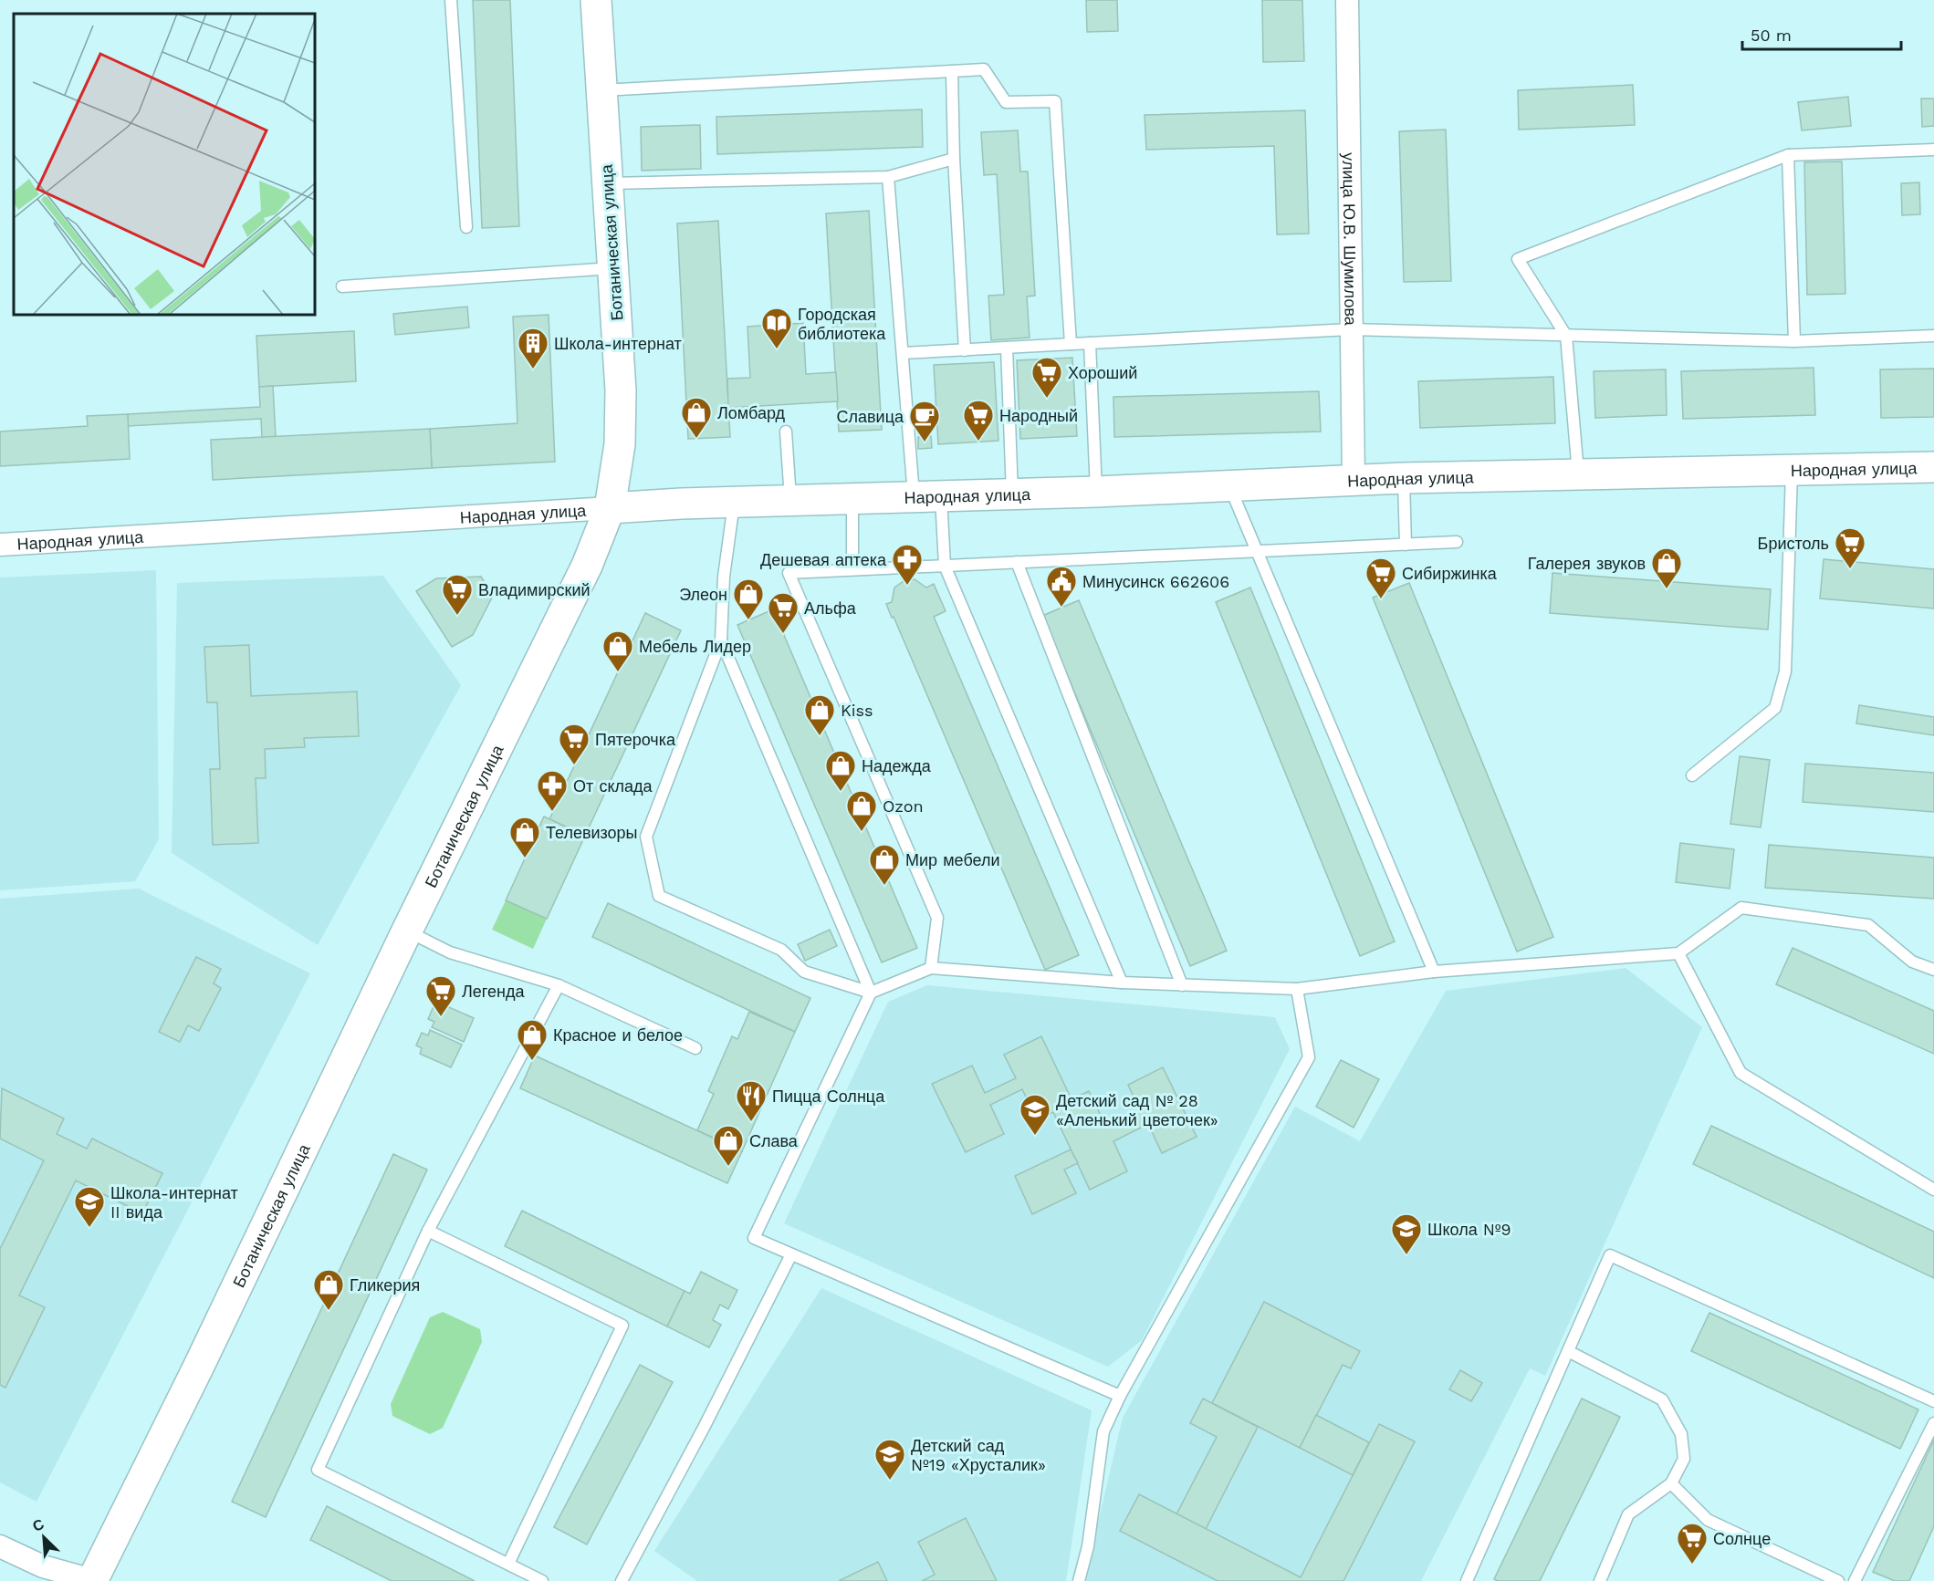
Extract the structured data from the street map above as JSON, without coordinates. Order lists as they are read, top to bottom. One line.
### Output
{"streets":{"street":["улица Ю.В. Шумилова","Ботаническая улица","Народная улица"]},"crossings":[["улица Ю.В. Шумилова","Народная улица"],["Ботаническая улица","Народная улица"]],"places":{"library":["Городская библиотека"],"building":["Школа-интернат"],"supermarket":["Хороший","Народный","Бристоль","Сибиржинка","Владимирский","Альфа","Пятерочка","Легенда","Солнце"],"shop":["Ломбард","Галерея звуков","Элеон","Мебель Лидер","Kiss","Надежда","Ozon","Телевизоры","Мир мебели","Красное и белое","Слава","Гликерия"],"cafe":["Славица"],"pharmacy":["Дешевая аптека","От склада"],"public building":["Минусинск 662606"],"restaurant":["Пицца Солнца"],"school or university":["Детский сад № 28 «Аленький цветочек»","Школа-интернат II вида","Школа №9","Детский сад №19 «Хрусталик»"]},"scale_bar":"50 m","north":"top left"}
